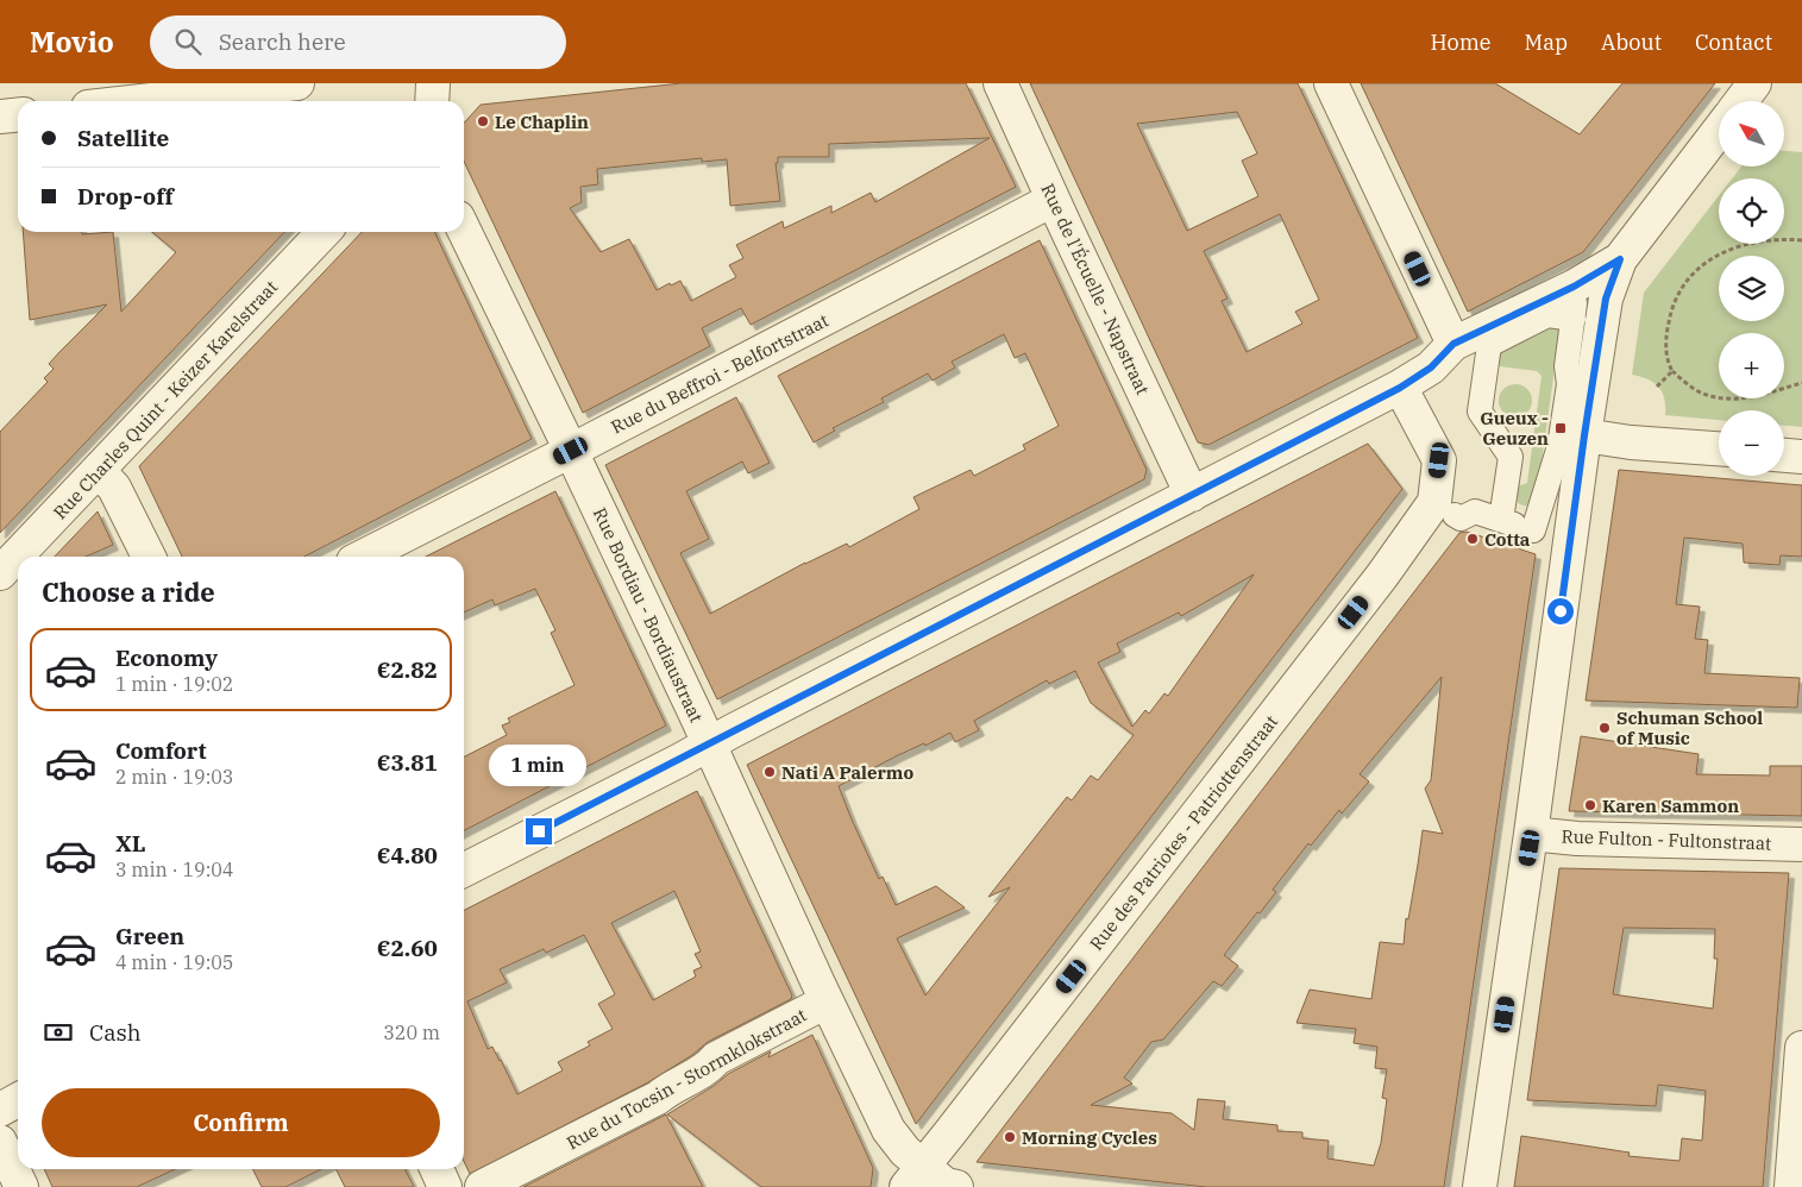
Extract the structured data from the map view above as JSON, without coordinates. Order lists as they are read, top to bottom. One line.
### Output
{"streets":{"street":["Rue de l'Écuelle - Napstraat","Rue du Beffroi - Belfortstraat","Rue Charles Quint - Keizer Karelstraat","Rue Bordiau - Bordiaustraat","Rue des Patriotes - Patriottenstraat","Rue Fulton - Fultonstraat","Rue du Tocsin - Stormklokstraat"]},"crossings":[["Rue de l'Écuelle - Napstraat","Rue du Beffroi - Belfortstraat"],["Rue du Beffroi - Belfortstraat","Rue Bordiau - Bordiaustraat"],["Rue Bordiau - Bordiaustraat","Rue des Patriotes - Patriottenstraat"],["Rue Bordiau - Bordiaustraat","Rue du Tocsin - Stormklokstraat"]],"places":{"other":["Le Chaplin","Cotta","Schuman School of Music","Nati A Palermo","Karen Sammon","Morning Cycles"],"transit":["Gueux - Geuzen"]},"north":"top left","page":{"header":"Movio","search":"Search here","nav":["Home","Map","About","Contact"],"map_buttons":["+","−"],"banner":["Satellite","Drop-off"],"heading":"Choose a ride","list":[{"name":"Economy","note":"1 min · 19:02","value":"€2.82"},{"name":"Comfort","note":"2 min · 19:03","value":"€3.81"},{"name":"XL","note":"3 min · 19:04","value":"€4.80"},{"name":"Green","note":"4 min · 19:05","value":"€2.60"}],"bubble":"1 min","pay":["Cash","320 m"],"buttons":"Confirm"}}
